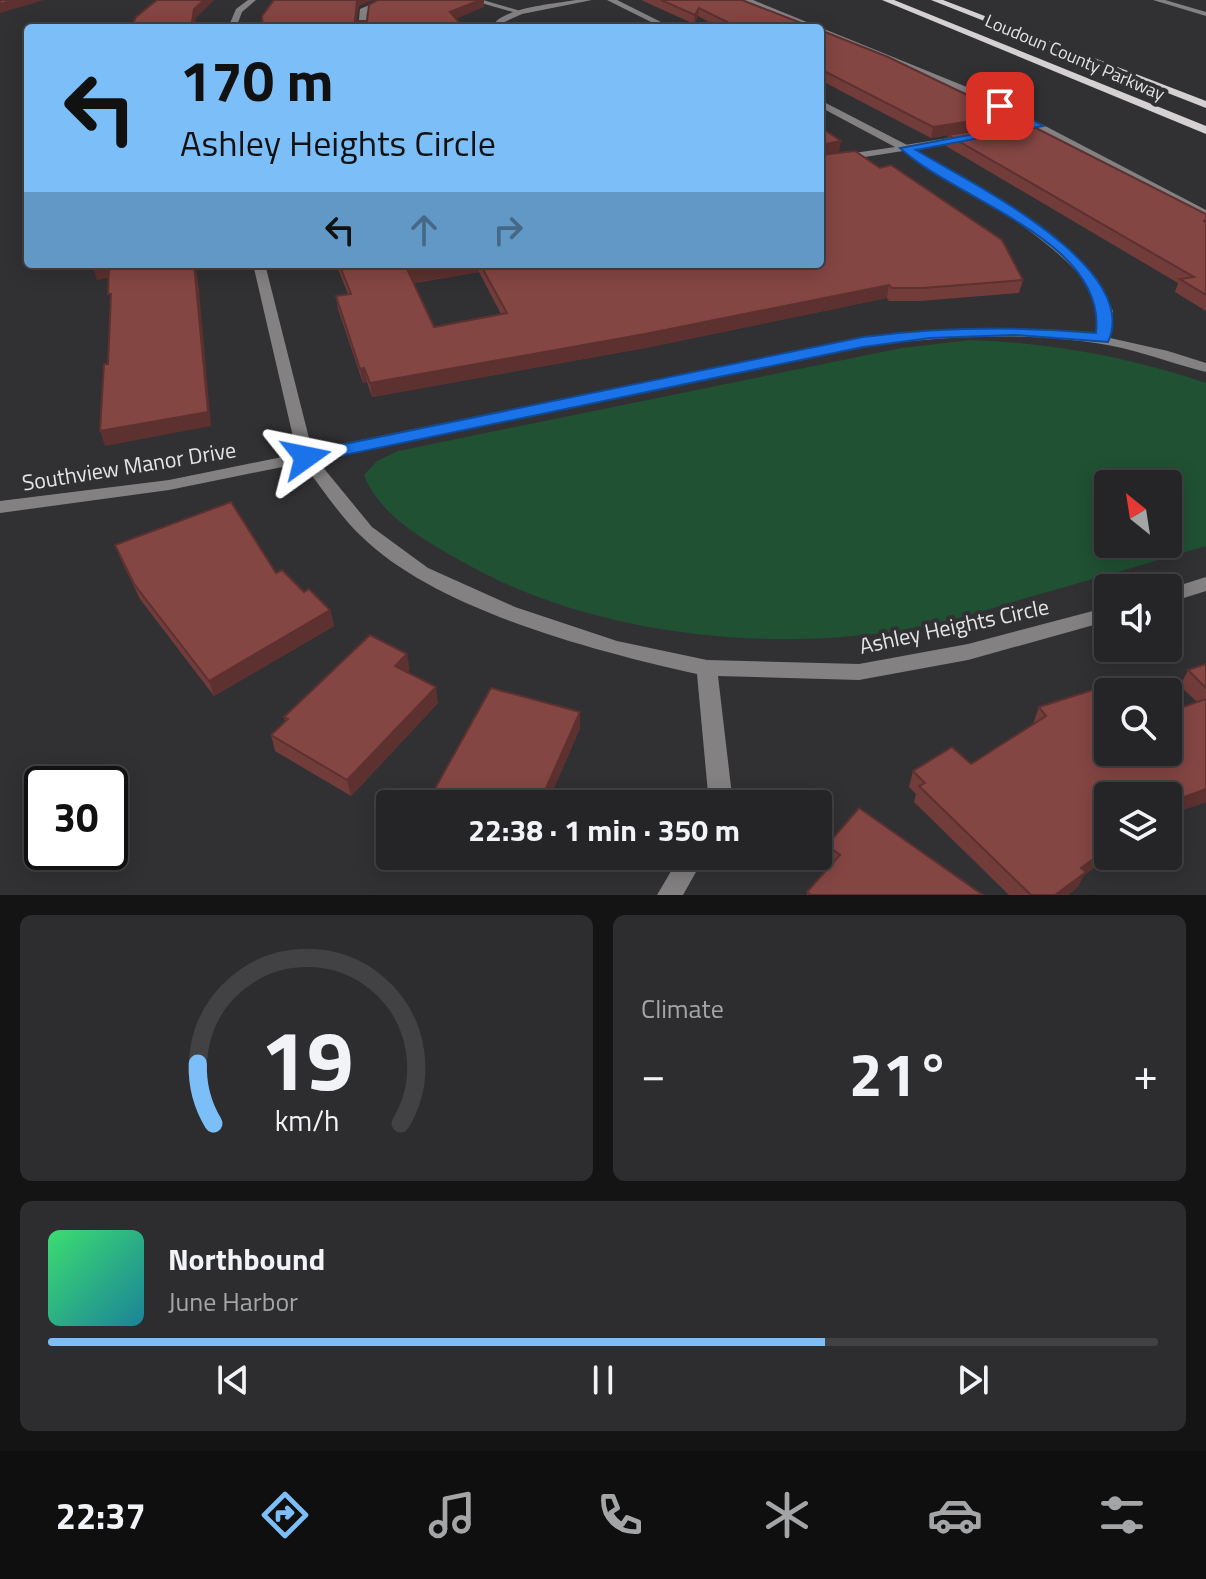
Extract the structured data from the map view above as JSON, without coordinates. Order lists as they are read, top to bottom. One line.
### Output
{"streets":{"main road":["Loudoun County Parkway"],"street":["Southview Manor Drive","Ashley Heights Circle"]},"crossings":[["Southview Manor Drive","Ashley Heights Circle"]],"north":"top left","page":{"turn":["170 m","Ashley Heights Circle"],"limit":"30","trip":"22:38 · 1 min · 350 m","tile":"Climate","heat":["−","21°","+"],"song":["Northbound","June Harbor"],"tabs":"22:37","gauge":["19","km/h"]}}
